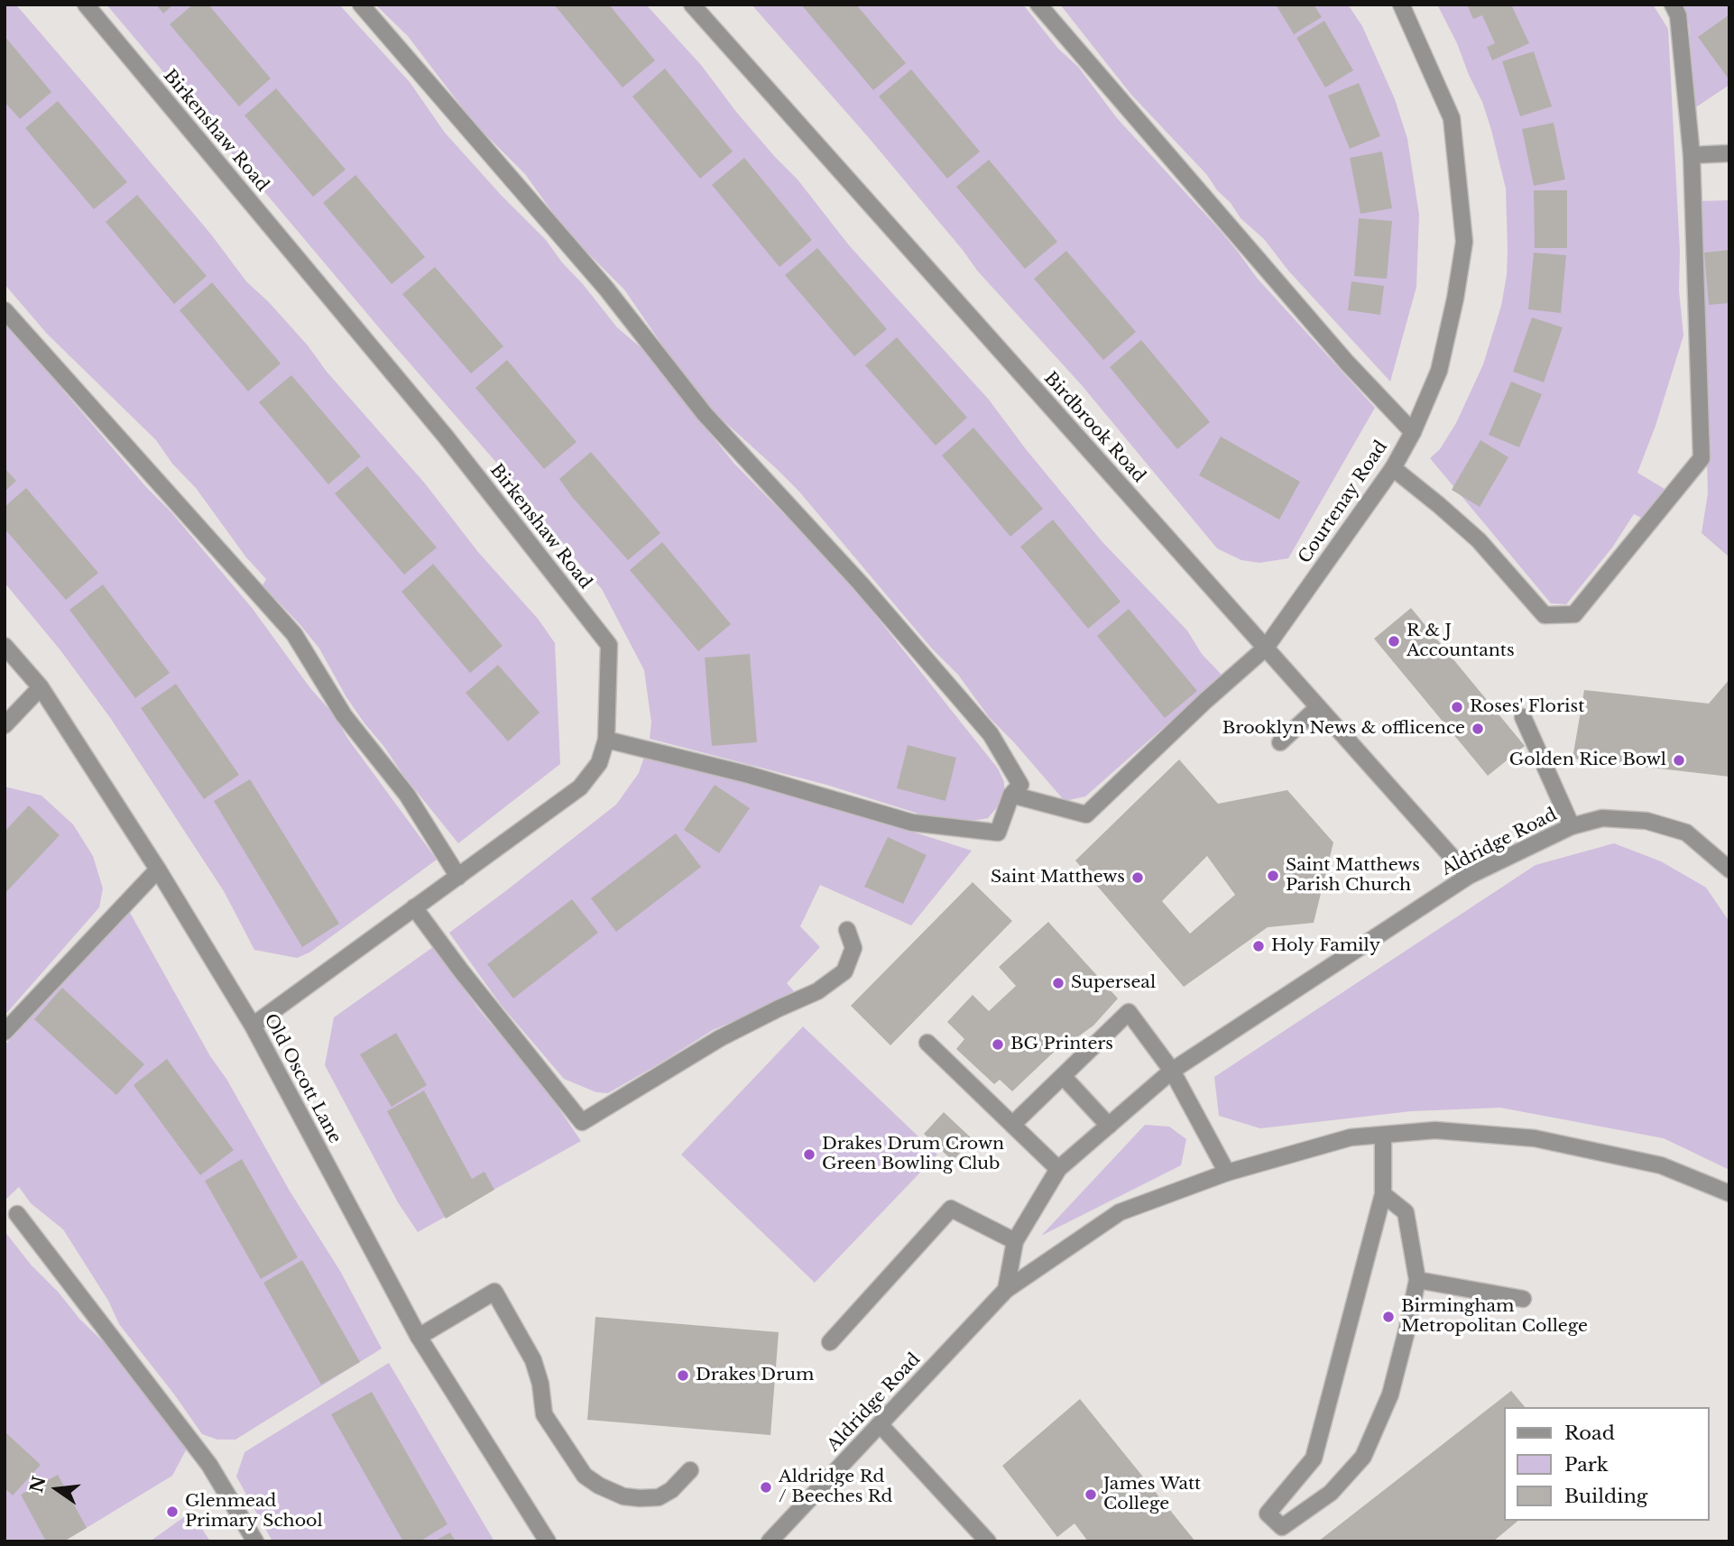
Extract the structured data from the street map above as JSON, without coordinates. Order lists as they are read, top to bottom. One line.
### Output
{"streets":{"street":["Birkenshaw Road","Birdbrook Road","Courtenay Road","Aldridge Road","Old Oscott Lane"]},"crossings":[["Birkenshaw Road","Old Oscott Lane"],["Birdbrook Road","Courtenay Road"],["Birdbrook Road","Aldridge Road"]],"places":["R & J Accountants","Roses' Florist","Brooklyn News & offlicence","Golden Rice Bowl","Saint Matthews Parish Church","Saint Matthews","Holy Family","Superseal","BG Printers","Drakes Drum Crown Green Bowling Club","Birmingham Metropolitan College","Drakes Drum","Aldridge Rd / Beeches Rd","James Watt College","Glenmead Primary School"],"legend":["Road","Park","Building"],"north":"left"}
